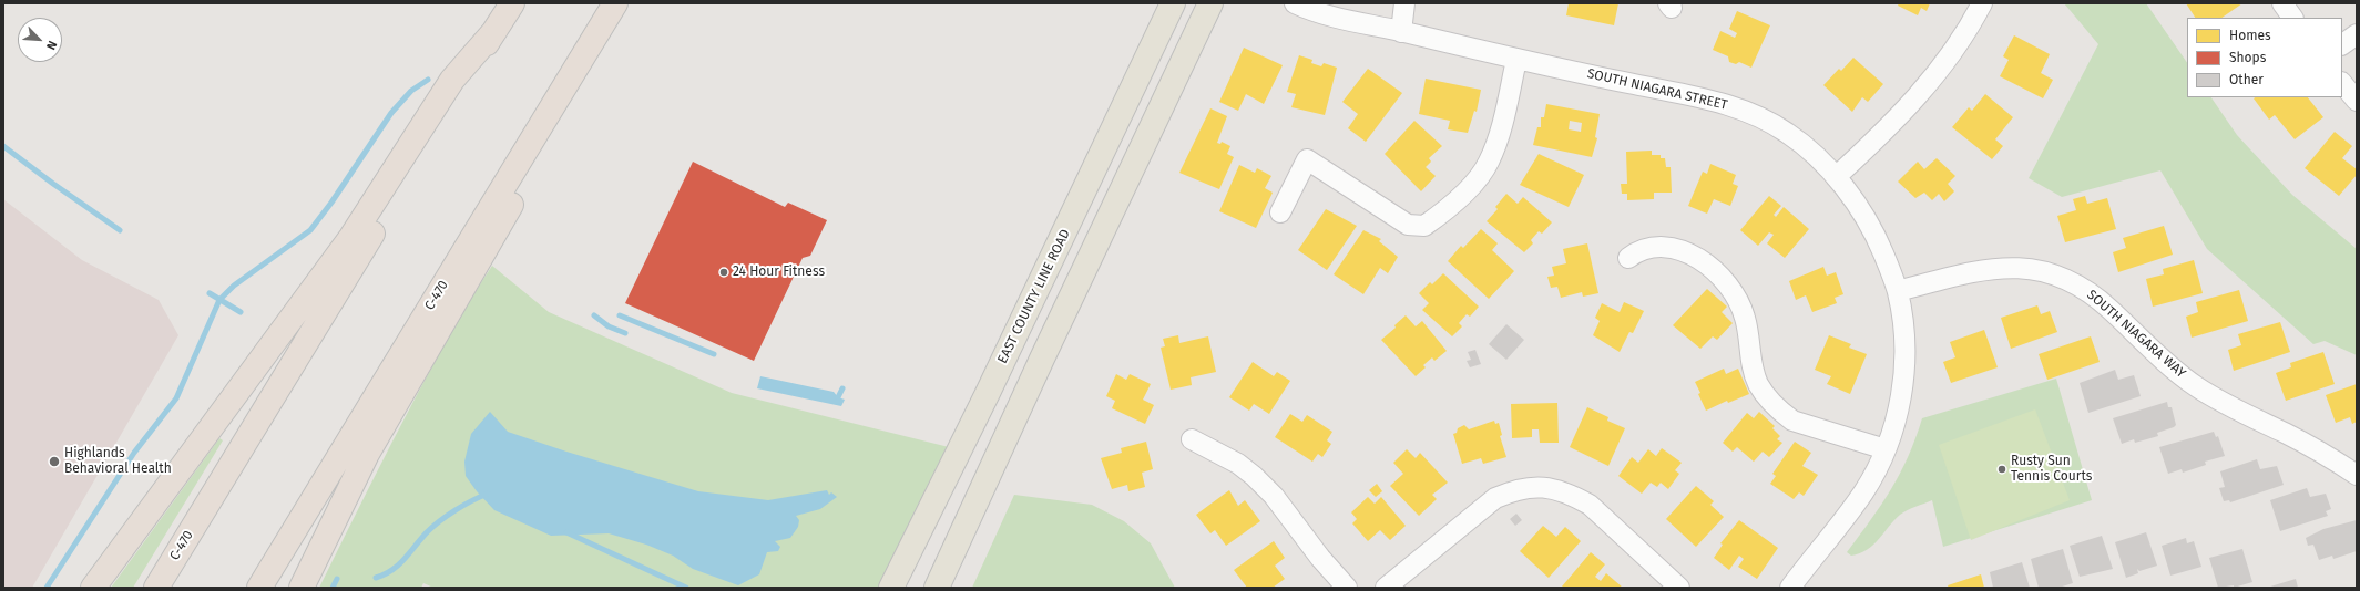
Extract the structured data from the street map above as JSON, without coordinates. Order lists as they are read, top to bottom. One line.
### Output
{"streets":{"highway":["C-470"],"main road":["EAST COUNTY LINE ROAD"],"street":["SOUTH NIAGARA STREET","SOUTH NIAGARA WAY"]},"crossings":[["SOUTH NIAGARA STREET","SOUTH NIAGARA WAY"]],"places":["24 Hour Fitness","Highlands Behavioral Health","Rusty Sun Tennis Courts"],"legend":["Homes","Shops","Other"],"north":"bottom right"}
